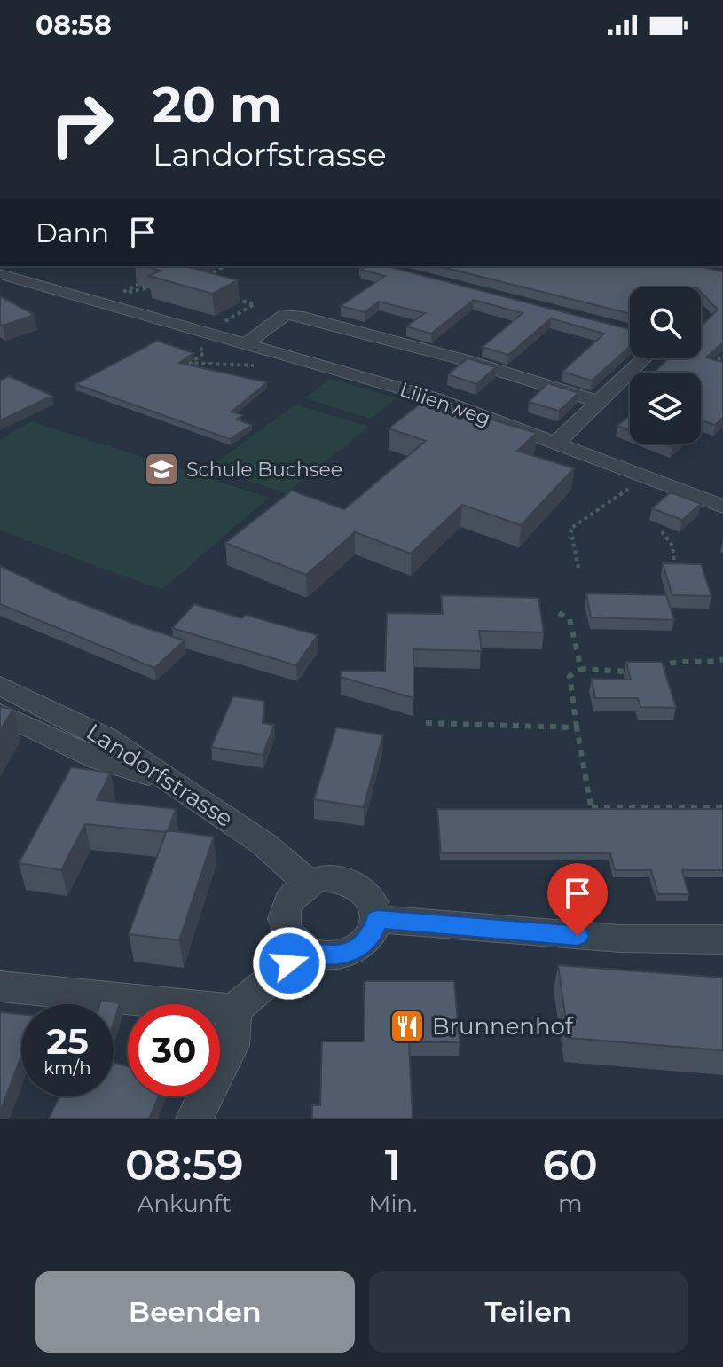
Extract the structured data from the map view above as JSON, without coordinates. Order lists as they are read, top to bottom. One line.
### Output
{"streets":{"street":["Lilienweg","Landorfstrasse"]},"places":{"school or university":["Schule Buchsee"],"restaurant":["Brunnenhof"]},"page":{"status":"08:58","turn":["20 m","Landorfstrasse"],"then":"Dann","speed":"25 km/h","limit":"30","eta":["08:59","Ankunft","1","Min.","60","m"],"buttons":["Beenden","Teilen"]}}
